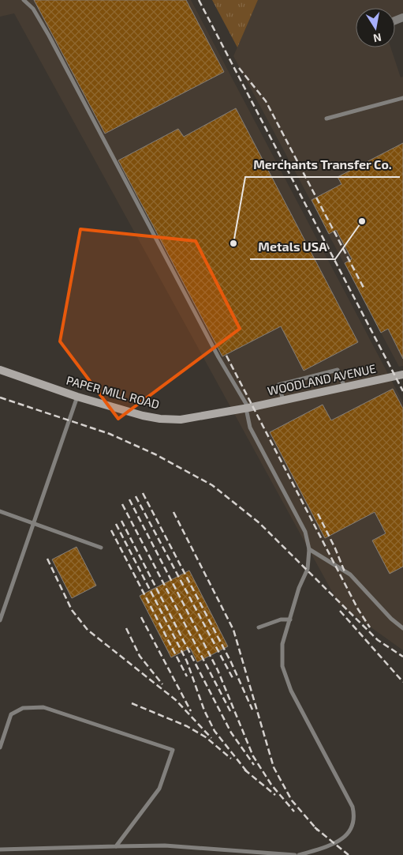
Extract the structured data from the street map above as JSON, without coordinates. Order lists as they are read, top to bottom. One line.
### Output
{"streets":{"street":["WOODLAND AVENUE","PAPER MILL ROAD"]},"crossings":[["WOODLAND AVENUE","PAPER MILL ROAD"]],"places":["Metals USA","Merchants Transfer Co."],"north":"bottom"}
